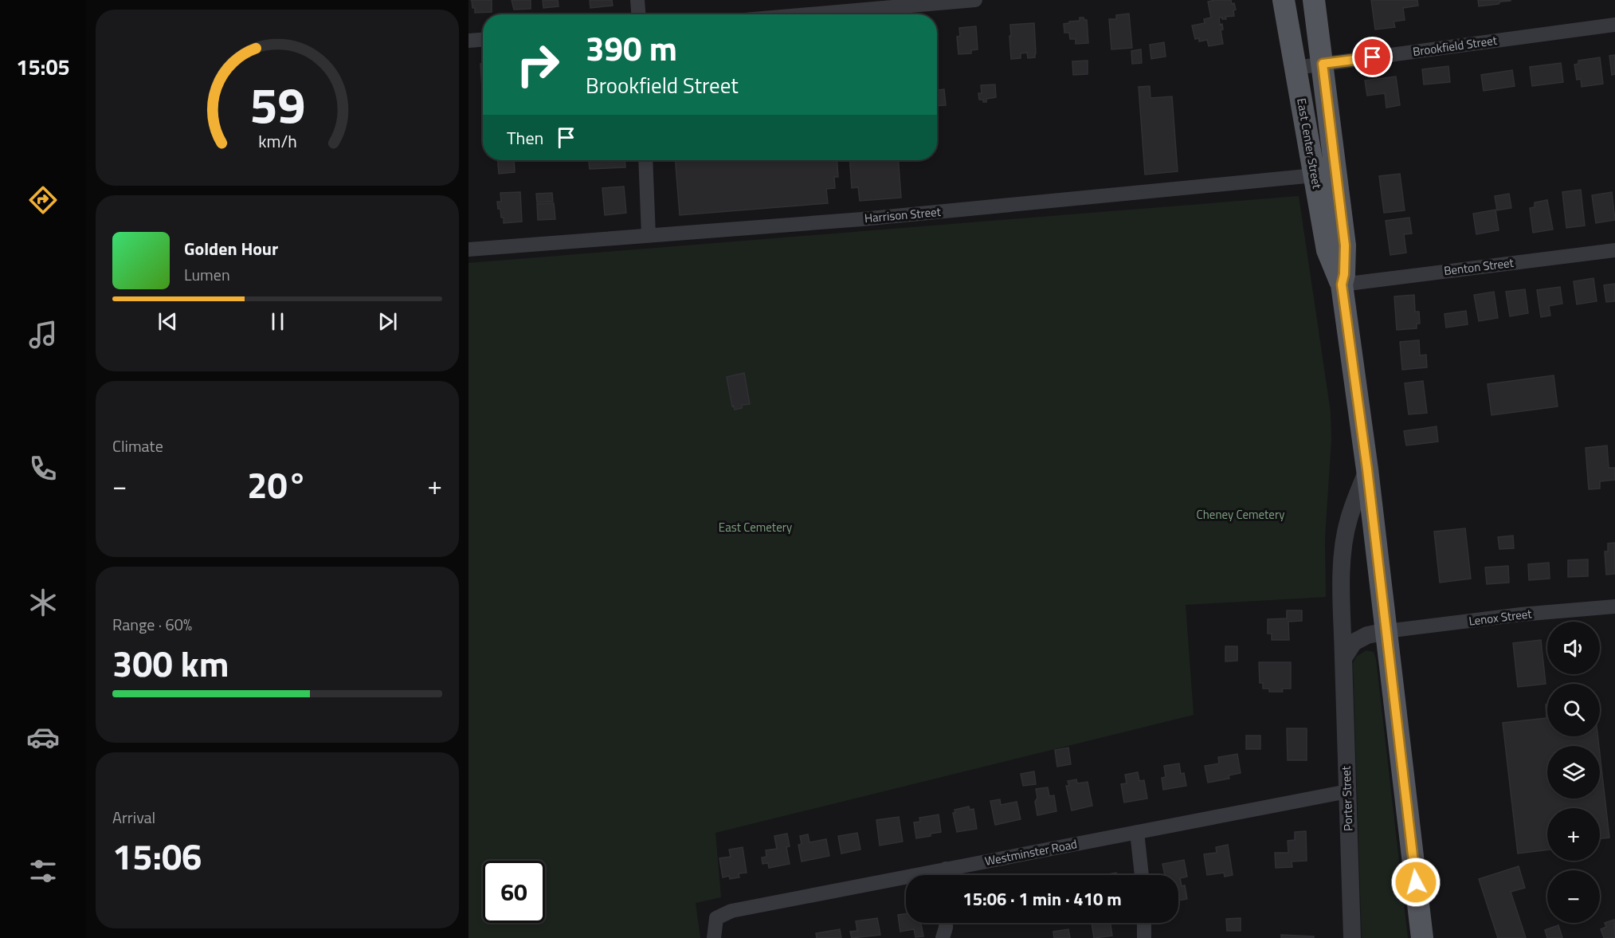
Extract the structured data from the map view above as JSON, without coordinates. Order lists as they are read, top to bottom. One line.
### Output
{"streets":{"main road":["East Center Street"],"street":["Brookfield Street","Harrison Street","Benton Street","Lenox Street","Porter Street","Westminster Road"]},"crossings":[["Brookfield Street","East Center Street"],["East Center Street","Harrison Street"],["East Center Street","Benton Street"],["East Center Street","Lenox Street"],["East Center Street","Porter Street"],["Porter Street","Westminster Road"]],"parks":["Cheney Cemetery","East Cemetery"],"page":{"tabs":"15:05","turn":["390 m","Brookfield Street"],"then":"Then","song":["Golden Hour","Lumen"],"tile":["Climate",["Range · 60%","300 km"],["Arrival","15:06"]],"heat":["−","20°","+"],"map_buttons":["+","−"],"limit":"60","trip":"15:06 · 1 min · 410 m","gauge":["59","km/h"]}}
